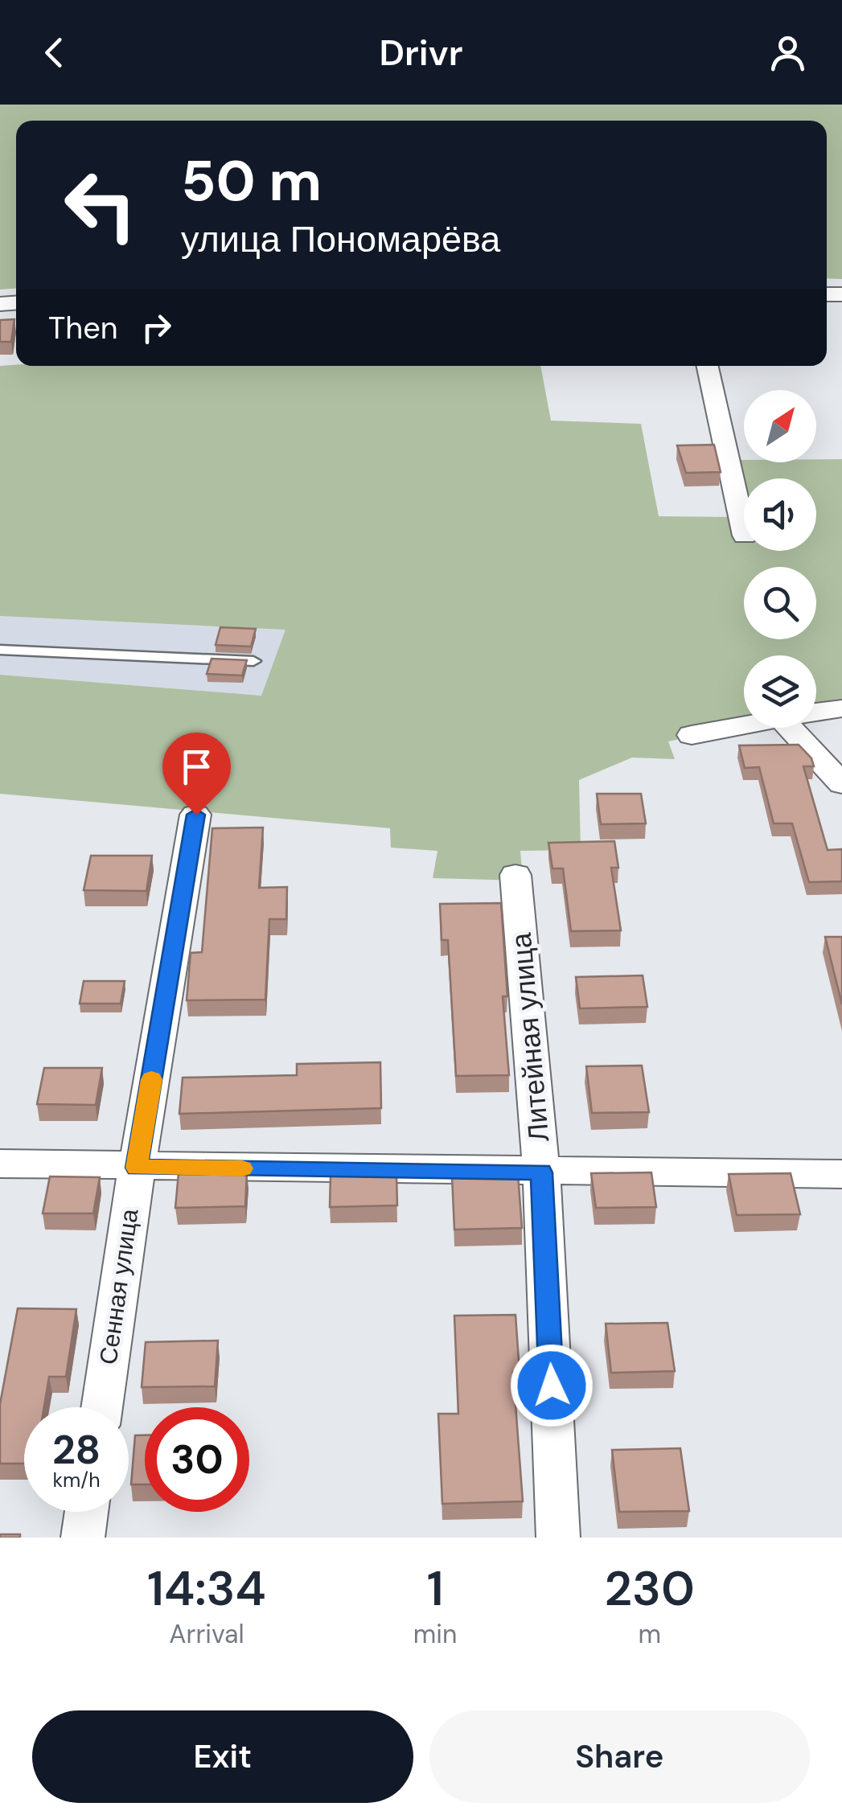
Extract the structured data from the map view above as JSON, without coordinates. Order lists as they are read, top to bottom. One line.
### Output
{"streets":{"street":["Литейная улица","Сенная улица"]},"north":"top right","page":{"header":"Drivr","turn":["50 m","улица Пономарёва"],"then":"Then","speed":"28 km/h","limit":"30","eta":["14:34","Arrival","1","min","230","m"],"buttons":["Exit","Share"]}}
